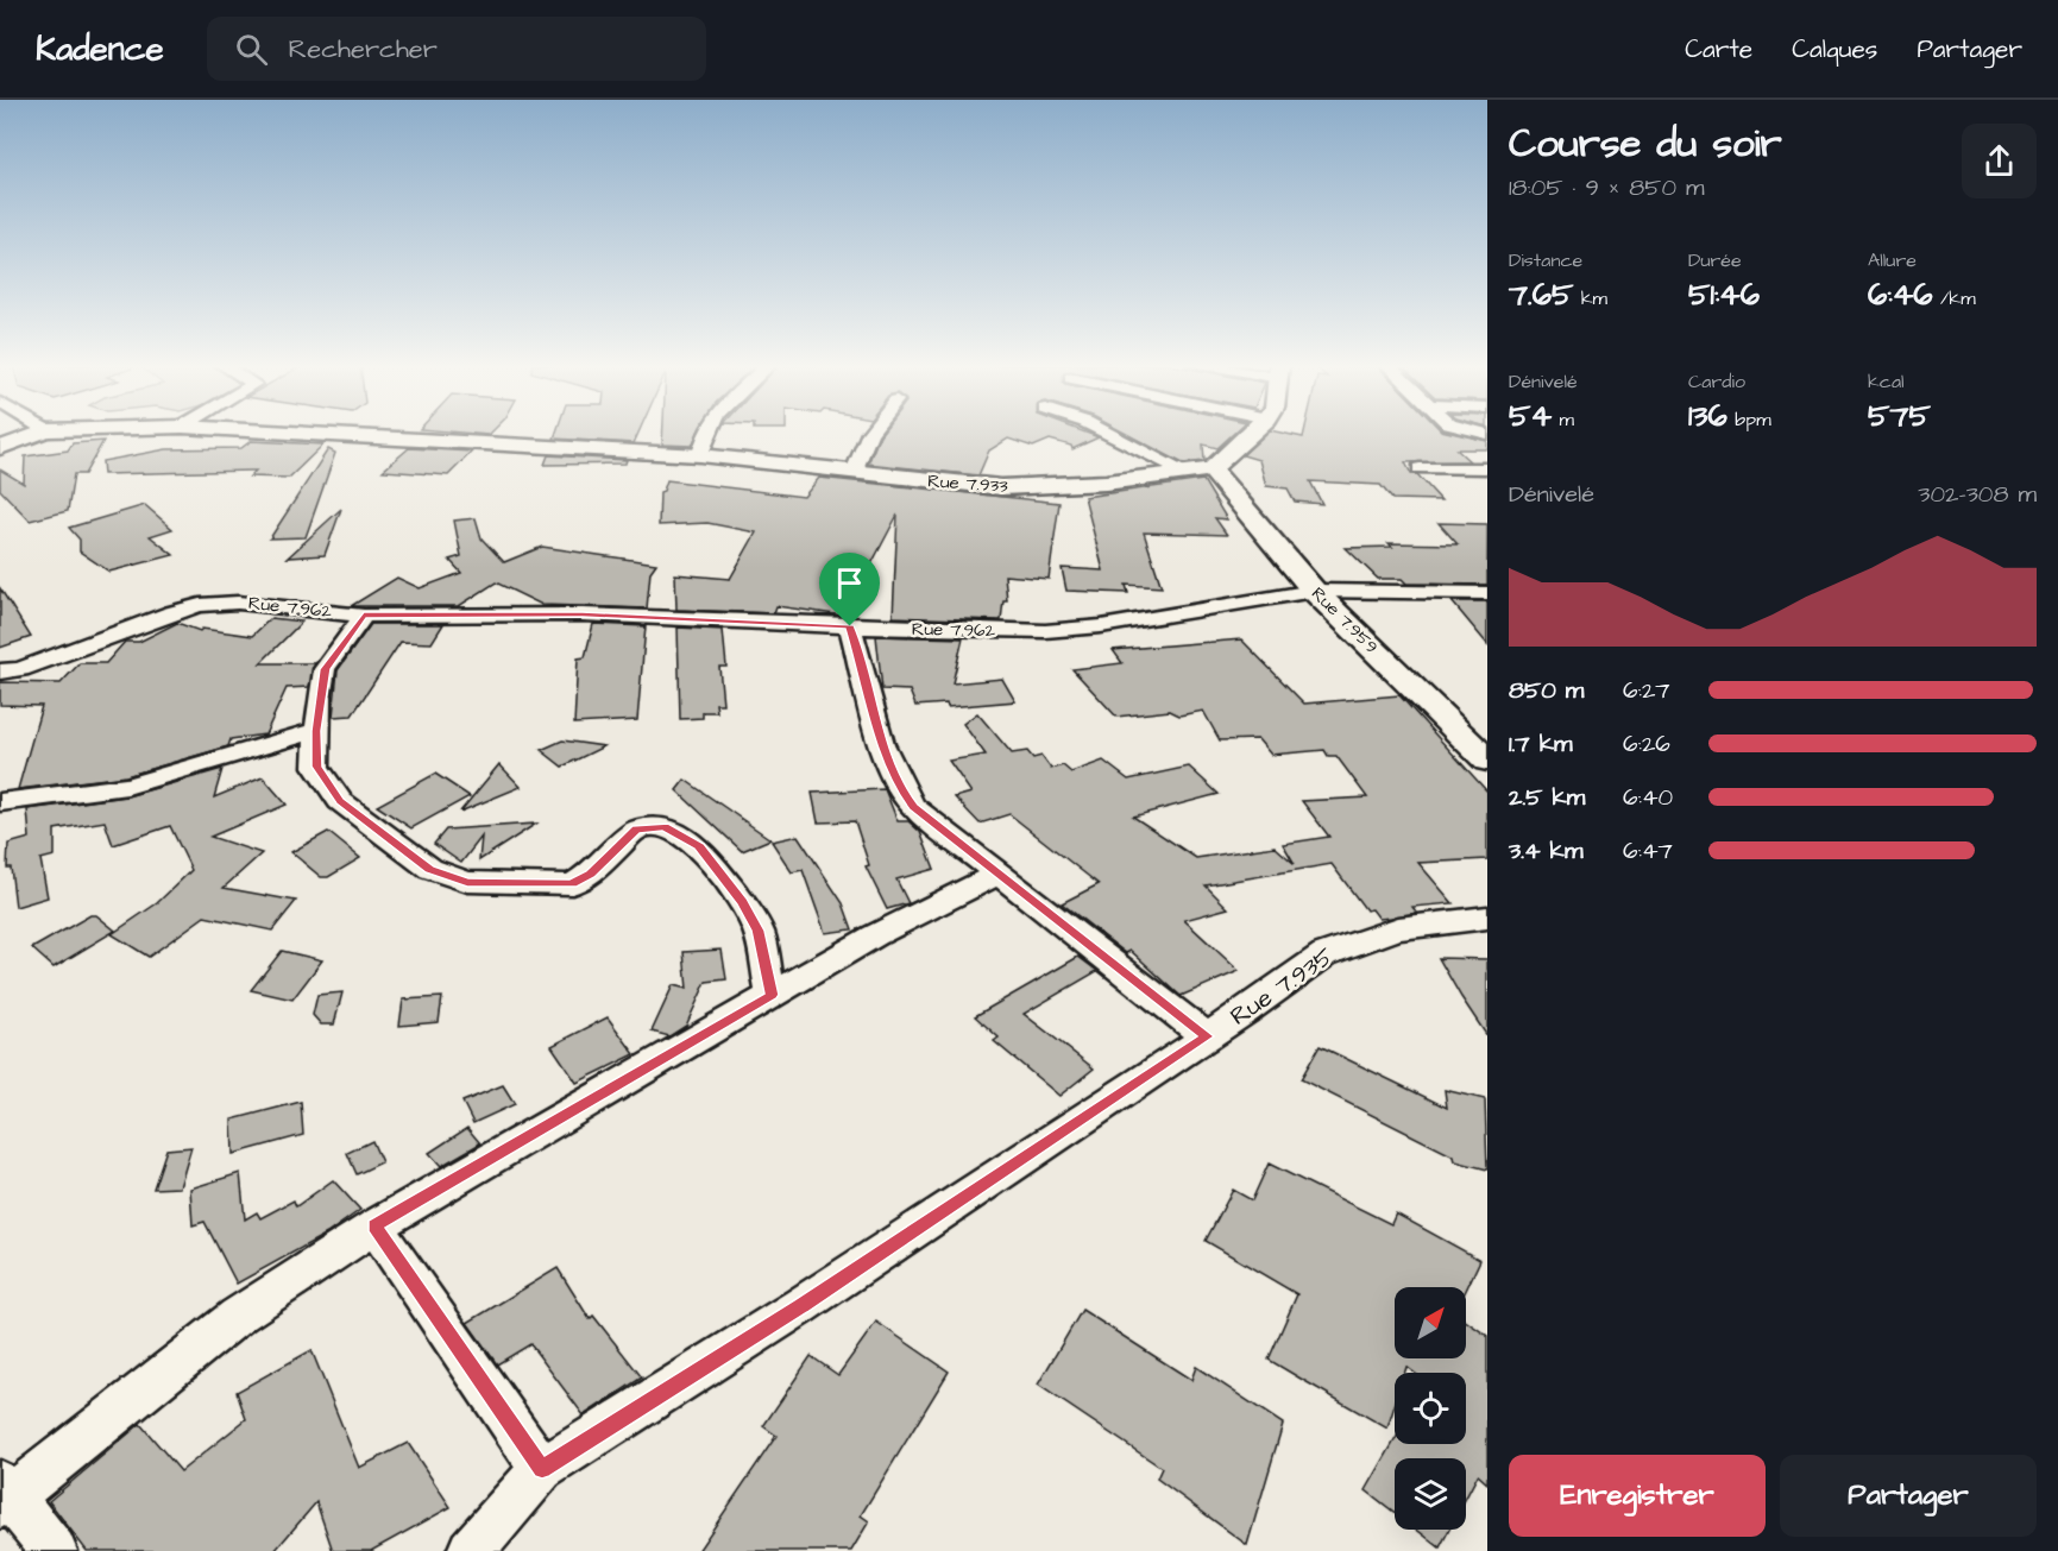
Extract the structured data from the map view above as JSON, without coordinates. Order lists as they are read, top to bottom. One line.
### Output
{"streets":{"street":["Rue 7.933","Rue 7.962","Rue 7.959","Rue 7.935"]},"crossings":[["Rue 7.933","Rue 7.959"],["Rue 7.962","Rue 7.959"]],"north":"top right","page":{"header":"Kadence","search":"Rechercher","nav":["Carte","Calques","Partager"],"heading":["Course du soir","18:05 · 9 × 850 m"],"stats":[["Distance","7.65 km"],["Durée","51:46"],["Allure","6:46 /km"],["Dénivelé","54 m"],["Cardio","136 bpm"],["kcal","575"]],"chart":["Dénivelé","302–308 m"],"list":[{"name":"850 m","note":"6:27"},{"name":"1.7 km","note":"6:26"},{"name":"2.5 km","note":"6:40"},{"name":"3.4 km","note":"6:47"}],"buttons":["Enregistrer","Partager"]}}
